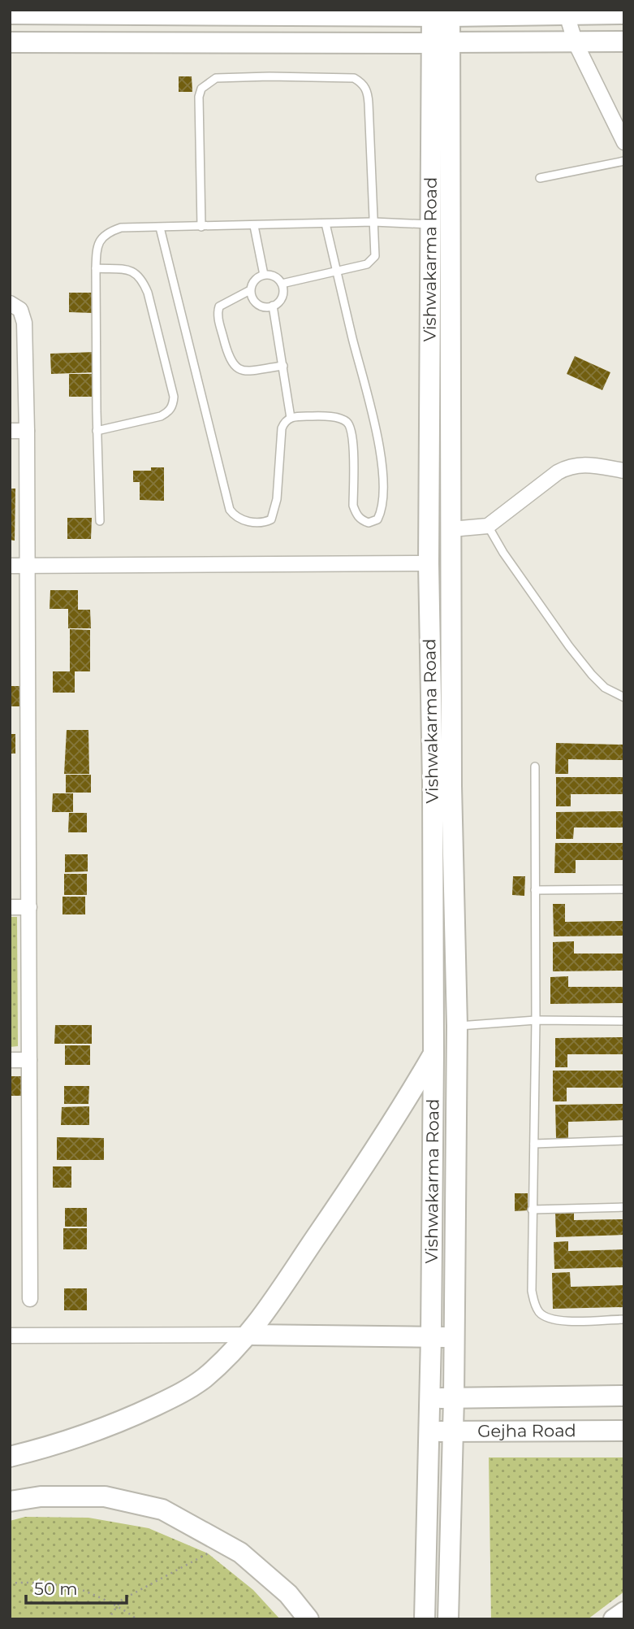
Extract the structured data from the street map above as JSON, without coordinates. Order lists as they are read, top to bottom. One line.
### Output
{"streets":{"main road":["Vishwakarma Road","Gejha Road"]},"crossings":[["Vishwakarma Road","Gejha Road"]],"scale_bar":"50 m"}
